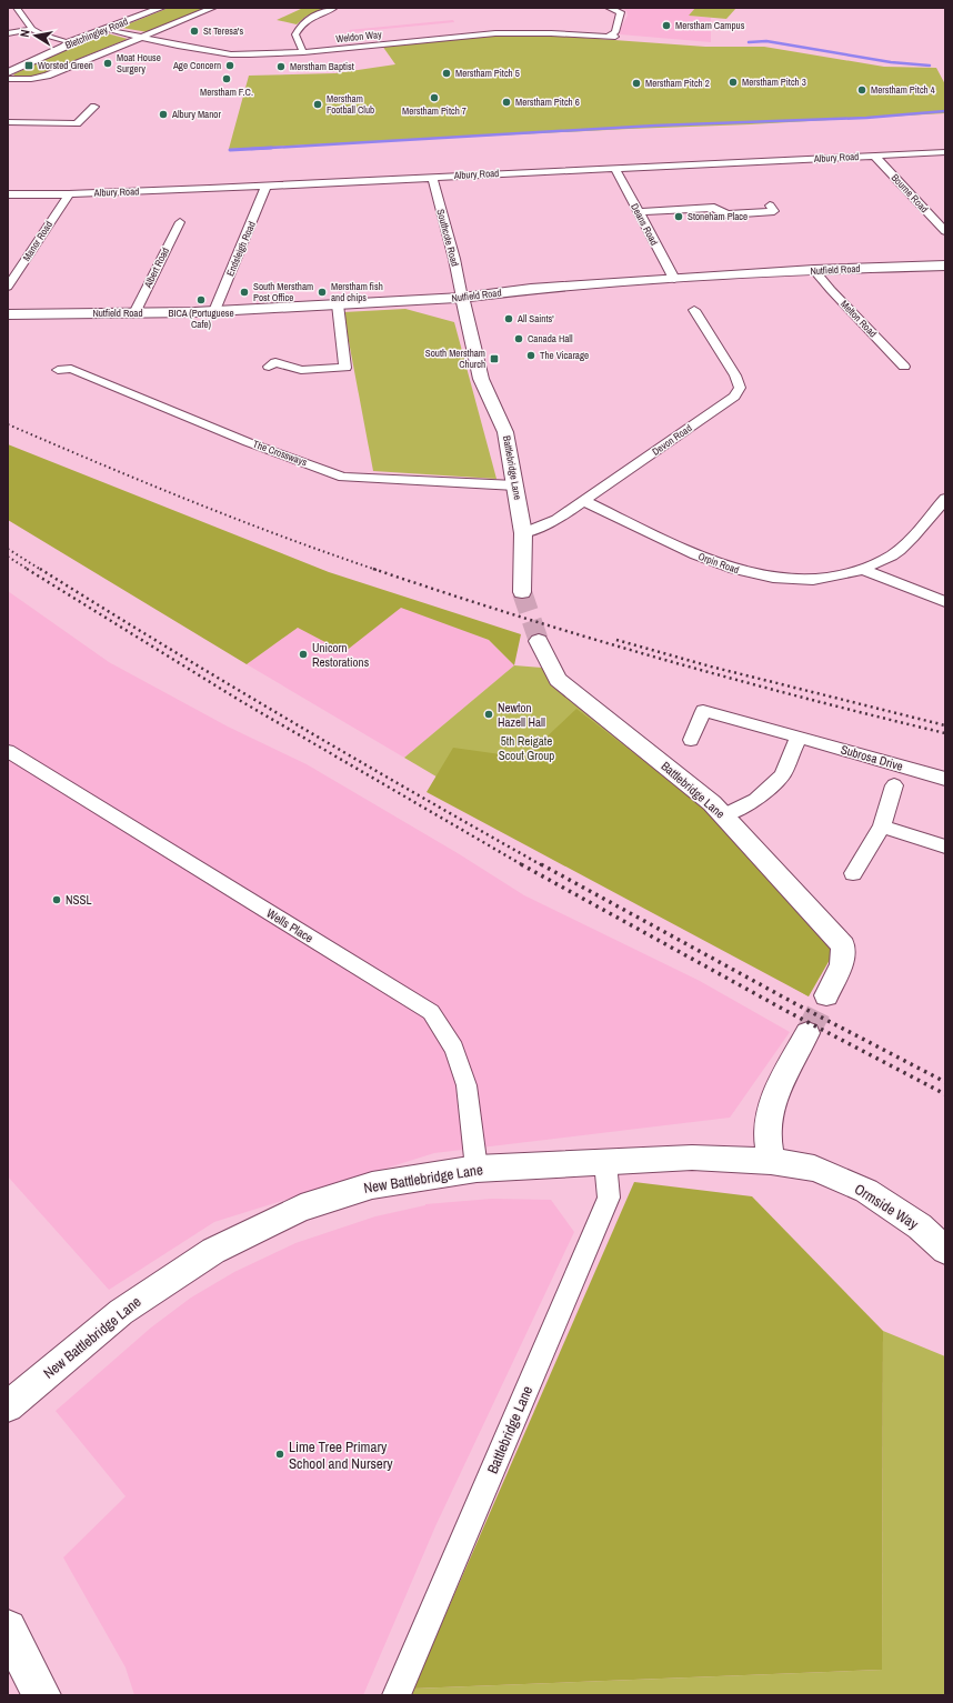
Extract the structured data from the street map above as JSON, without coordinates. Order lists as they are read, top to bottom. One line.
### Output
{"streets":{"street":["Bletchingley Road","Weldon Way","Albury Road","Bourne Road","Deans Road","Southcote Road","Manor Road","Endsleigh Road","Albert Road","Nutfield Road","Melton Road","Devon Road","The Crossways","Battlebridge Lane","Orpin Road","Subrosa Drive","Wells Place","New Battlebridge Lane","Ormside Way"]},"crossings":[["Bletchingley Road","Weldon Way"],["Albury Road","Bourne Road"],["Albury Road","Deans Road"],["Albury Road","Southcote Road"],["Albury Road","Manor Road"],["Albury Road","Endsleigh Road"],["Deans Road","Nutfield Road"],["Southcote Road","Nutfield Road"],["Southcote Road","Battlebridge Lane"],["Endsleigh Road","Nutfield Road"],["Albert Road","Nutfield Road"],["Nutfield Road","Melton Road"],["Nutfield Road","Battlebridge Lane"],["Devon Road","Battlebridge Lane"],["Devon Road","Orpin Road"],["The Crossways","Battlebridge Lane"],["Battlebridge Lane","New Battlebridge Lane"],["Wells Place","New Battlebridge Lane"],["New Battlebridge Lane","Ormside Way"]],"parks":["5th Reigate Scout Group"],"places":{"other":["Merstham Campus","St Teresa's","Moat House Surgery","Age Concern","Merstham Baptist","Merstham Pitch 5","Merstham F.C.","Merstham Pitch 3","Merstham Pitch 2","Merstham Pitch 4","Merstham Pitch 7","Merstham Pitch 6","Merstham Football Club","Albury Manor","Stoneham Place","South Merstham Post Office","Merstham fish and chips","BICA (Portuguese Cafe)","All Saints'","Canada Hall","The Vicarage","Unicorn Restorations","Newton Hazell Hall","NSSL","Lime Tree Primary School and Nursery"],"transit":["Worsted Green","South Merstham Church"]},"north":"left"}
